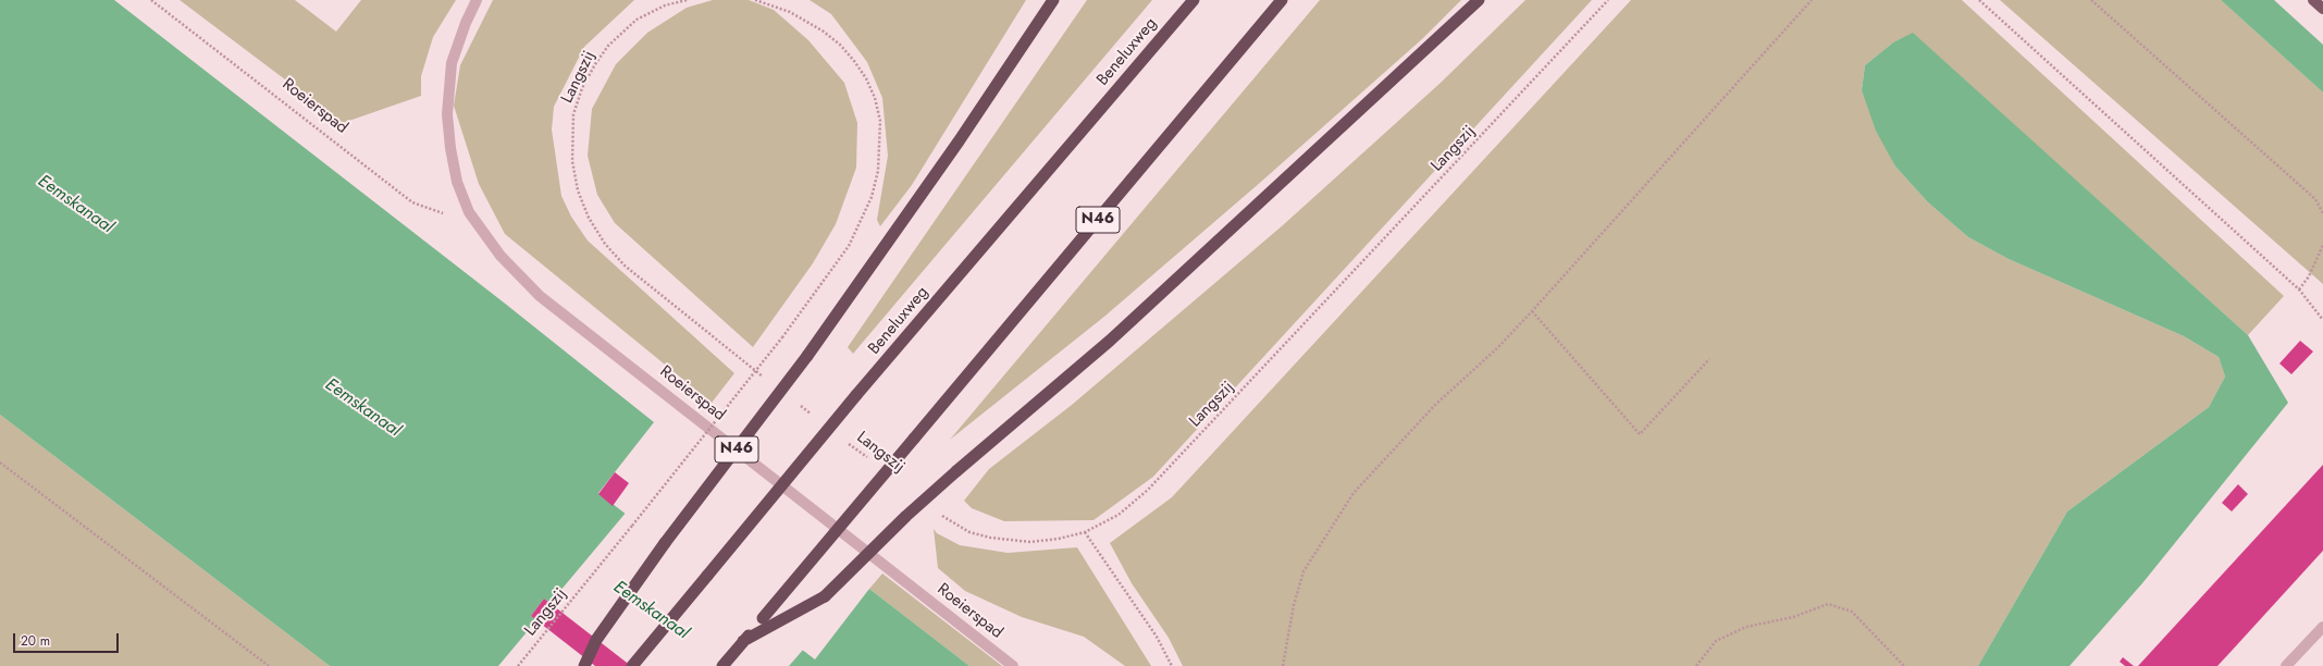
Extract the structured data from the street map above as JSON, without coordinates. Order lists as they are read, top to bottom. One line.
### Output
{"streets":{"highway":["Beneluxweg","N46"],"street":["Roeierspad"],"path":["Langszij"]},"water":["Eemskanaal"],"scale_bar":"20 m"}
